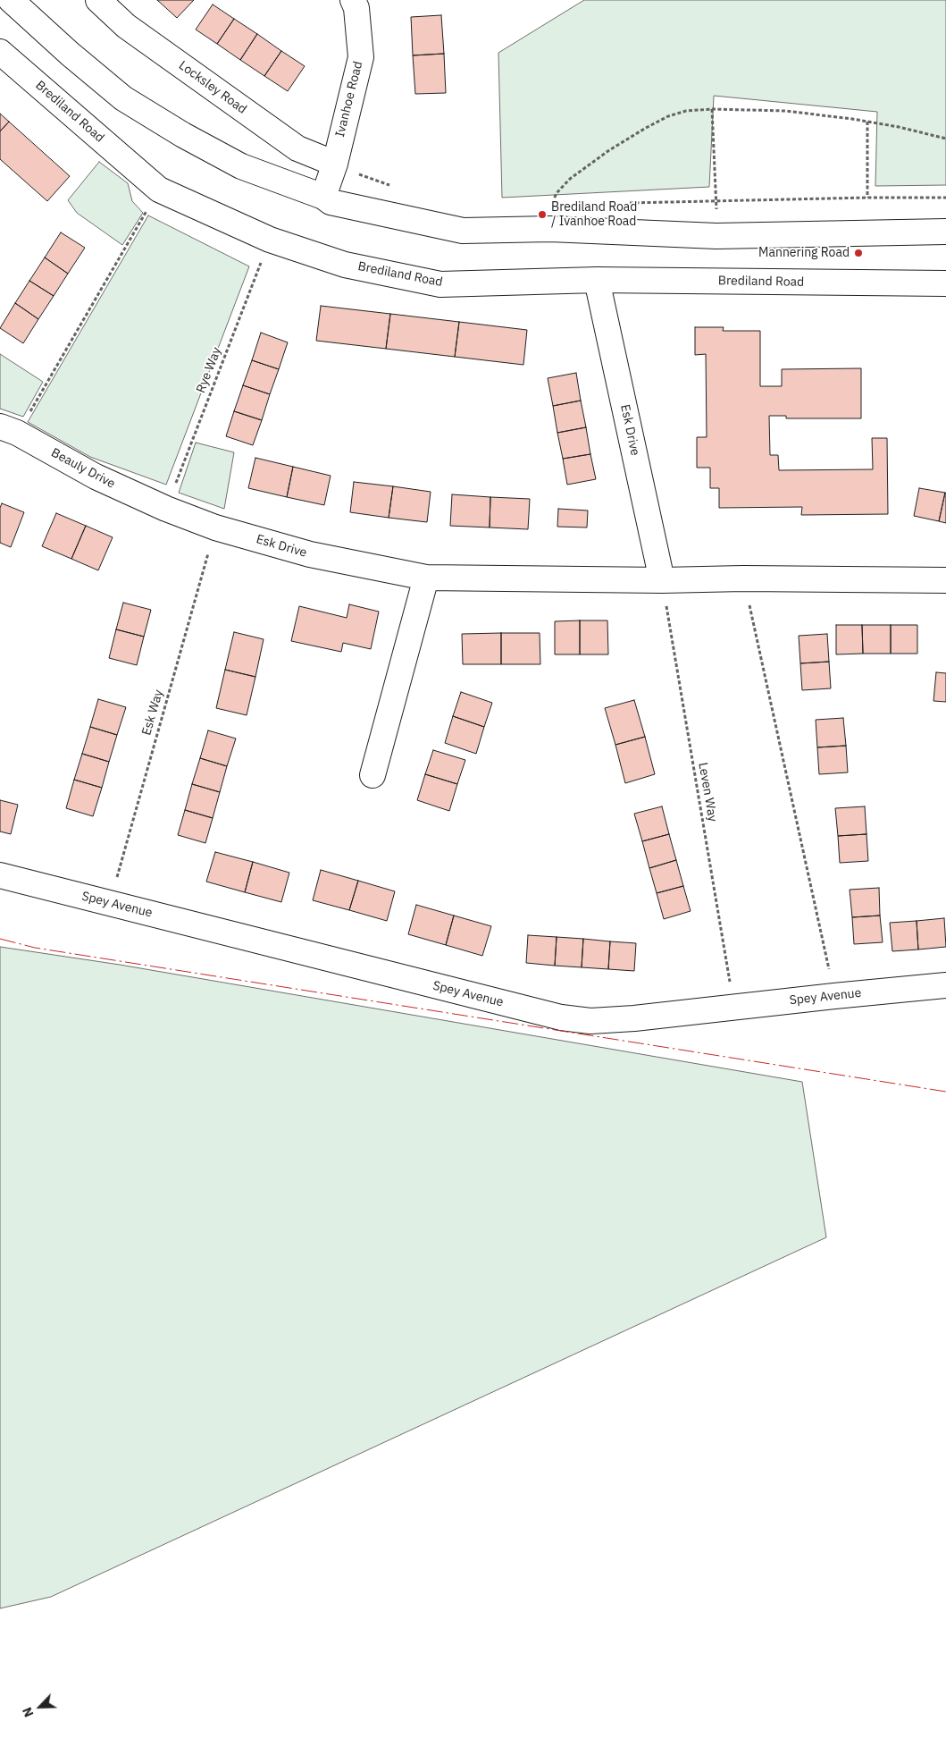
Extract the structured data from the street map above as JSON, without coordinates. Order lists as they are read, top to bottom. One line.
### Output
{"streets":{"street":["Locksley Road","Ivanhoe Road","Brediland Road","Esk Drive","Beauly Drive","Spey Avenue"],"path":["Rye Way","Esk Way","Leven Way"]},"crossings":[["Locksley Road","Ivanhoe Road"],["Brediland Road","Rye Way"],["Brediland Road","Esk Drive"],["Rye Way","Esk Drive"],["Rye Way","Beauly Drive"],["Esk Drive","Beauly Drive"],["Esk Drive","Esk Way"],["Esk Drive","Leven Way"],["Esk Way","Spey Avenue"],["Leven Way","Spey Avenue"]],"places":["Brediland Road / Ivanhoe Road","Mannering Road"],"north":"bottom left"}
